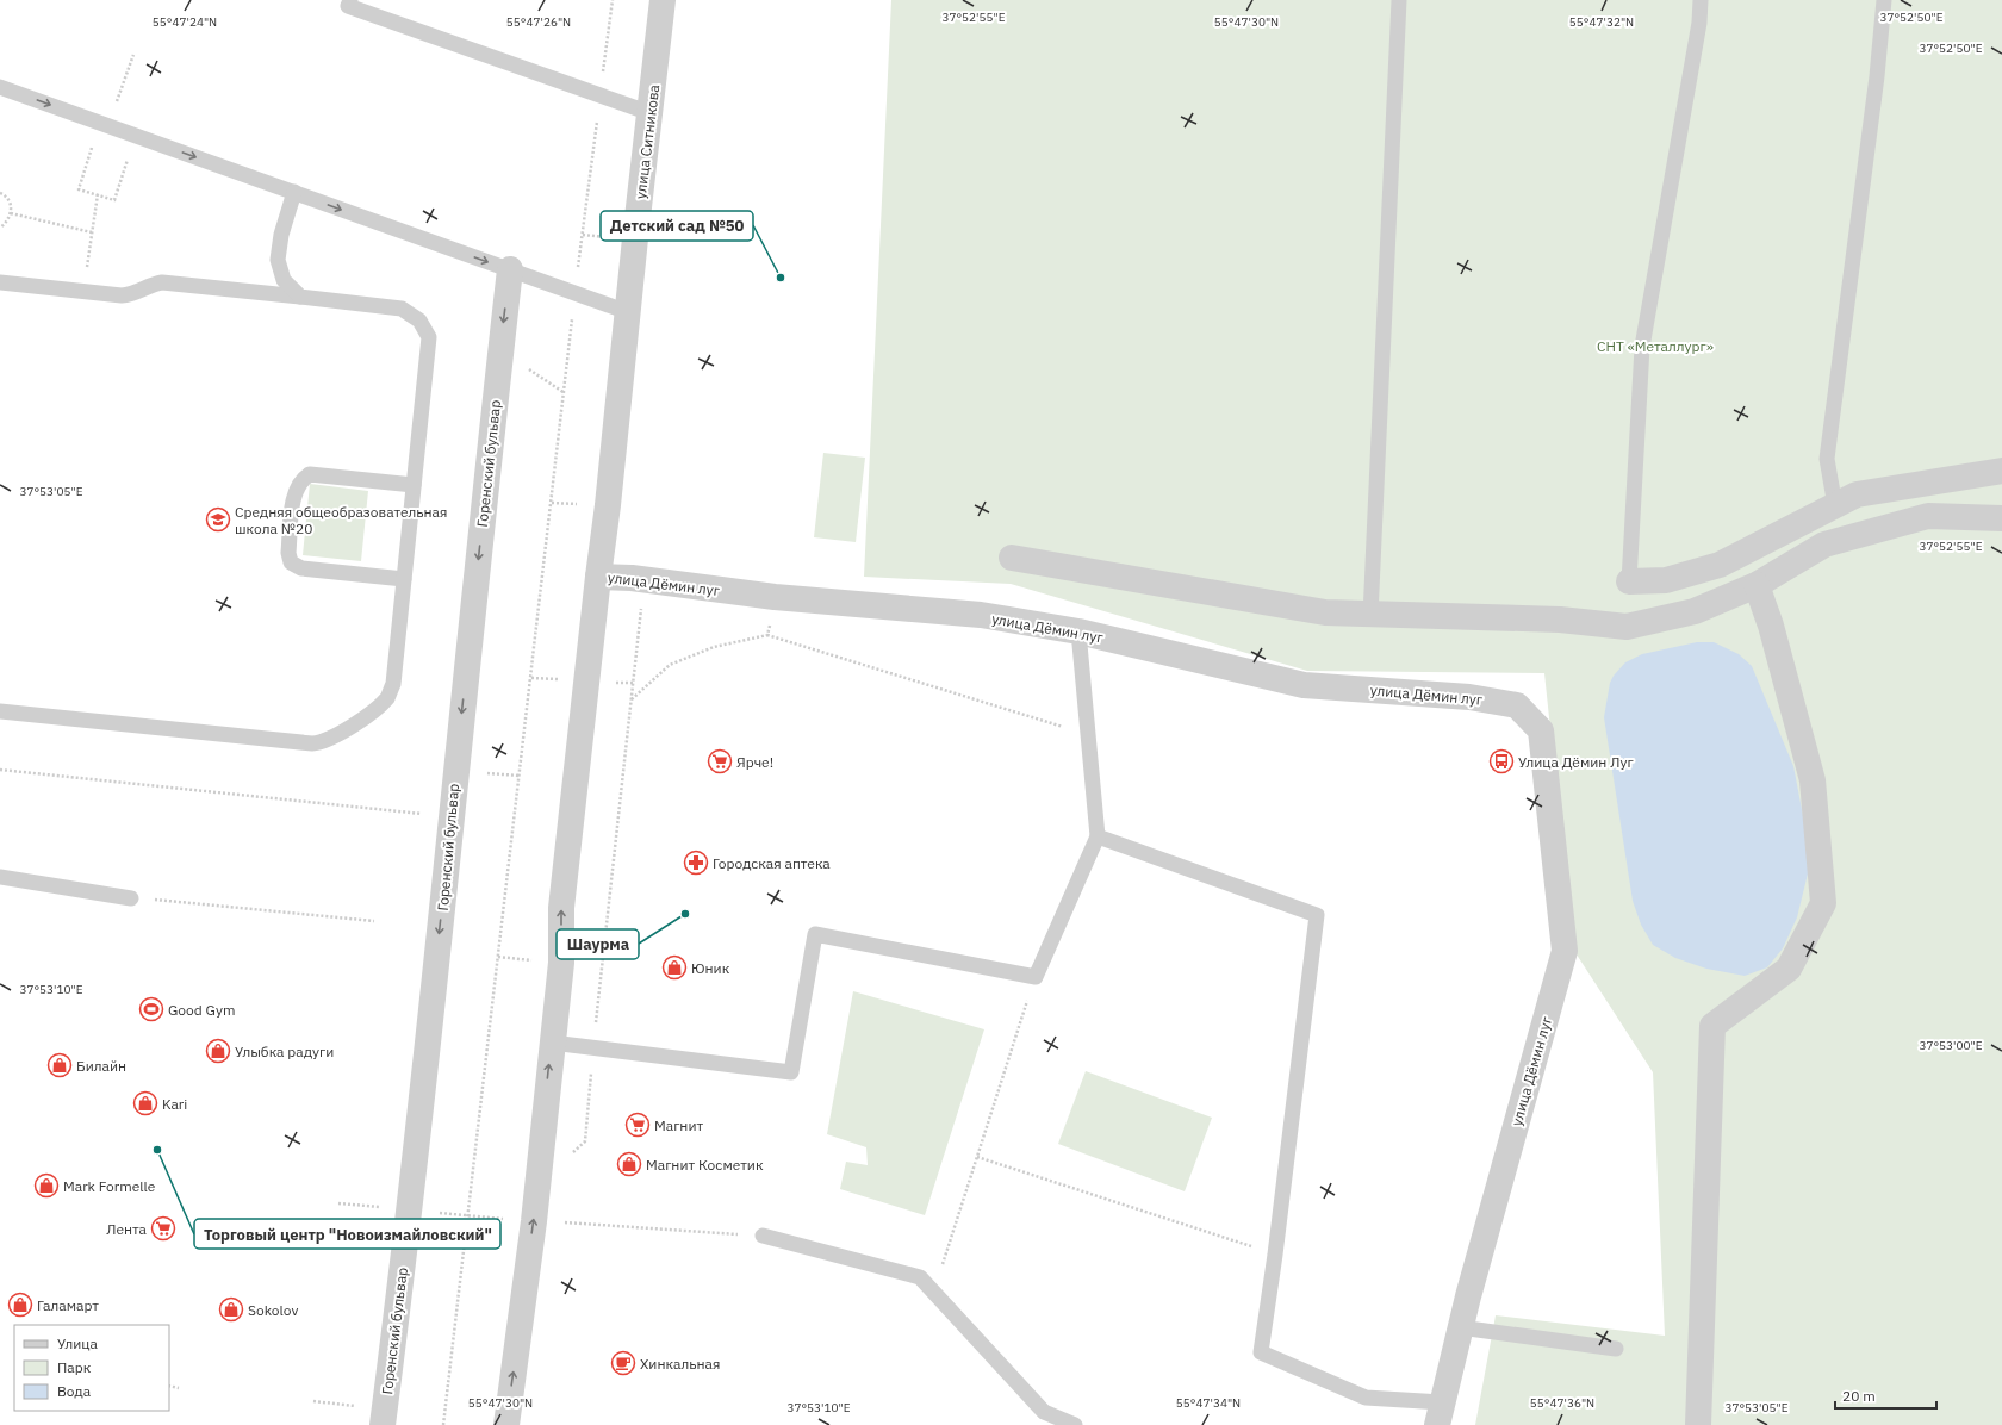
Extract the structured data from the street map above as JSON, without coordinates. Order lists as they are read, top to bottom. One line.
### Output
{"streets":{"street":["улица Ситникова","Горенский бульвар","улица Дёмин луг"]},"parks":["СНТ «Металлург»"],"places":{"other":["Детский сад №50","Шаурма","Торговый центр \"Новоизмайловский\""],"school or university":["Средняя общеобразовательная школа №20"],"supermarket":["Ярче!","Магнит","Лента"],"bus stop":["Улица Дёмин Луг"],"pharmacy":["Городская аптека"],"shop":["Юник","Улыбка радуги","Билайн","Kari","Магнит Косметик","Mark Formelle","Галамарт","Sokolov"],"sports":["Good Gym"],"cafe":["Хинкальная"]},"legend":["Улица","Парк","Вода"],"scale_bar":"20 m","coordinates":["37°52'50\"E","37°52'55\"E","55°47'24\"N","55°47'26\"N","55°47'30\"N","55°47'32\"N","37°53'05\"E","37°53'10\"E","37°53'00\"E","55°47'34\"N","55°47'36\"N"]}
